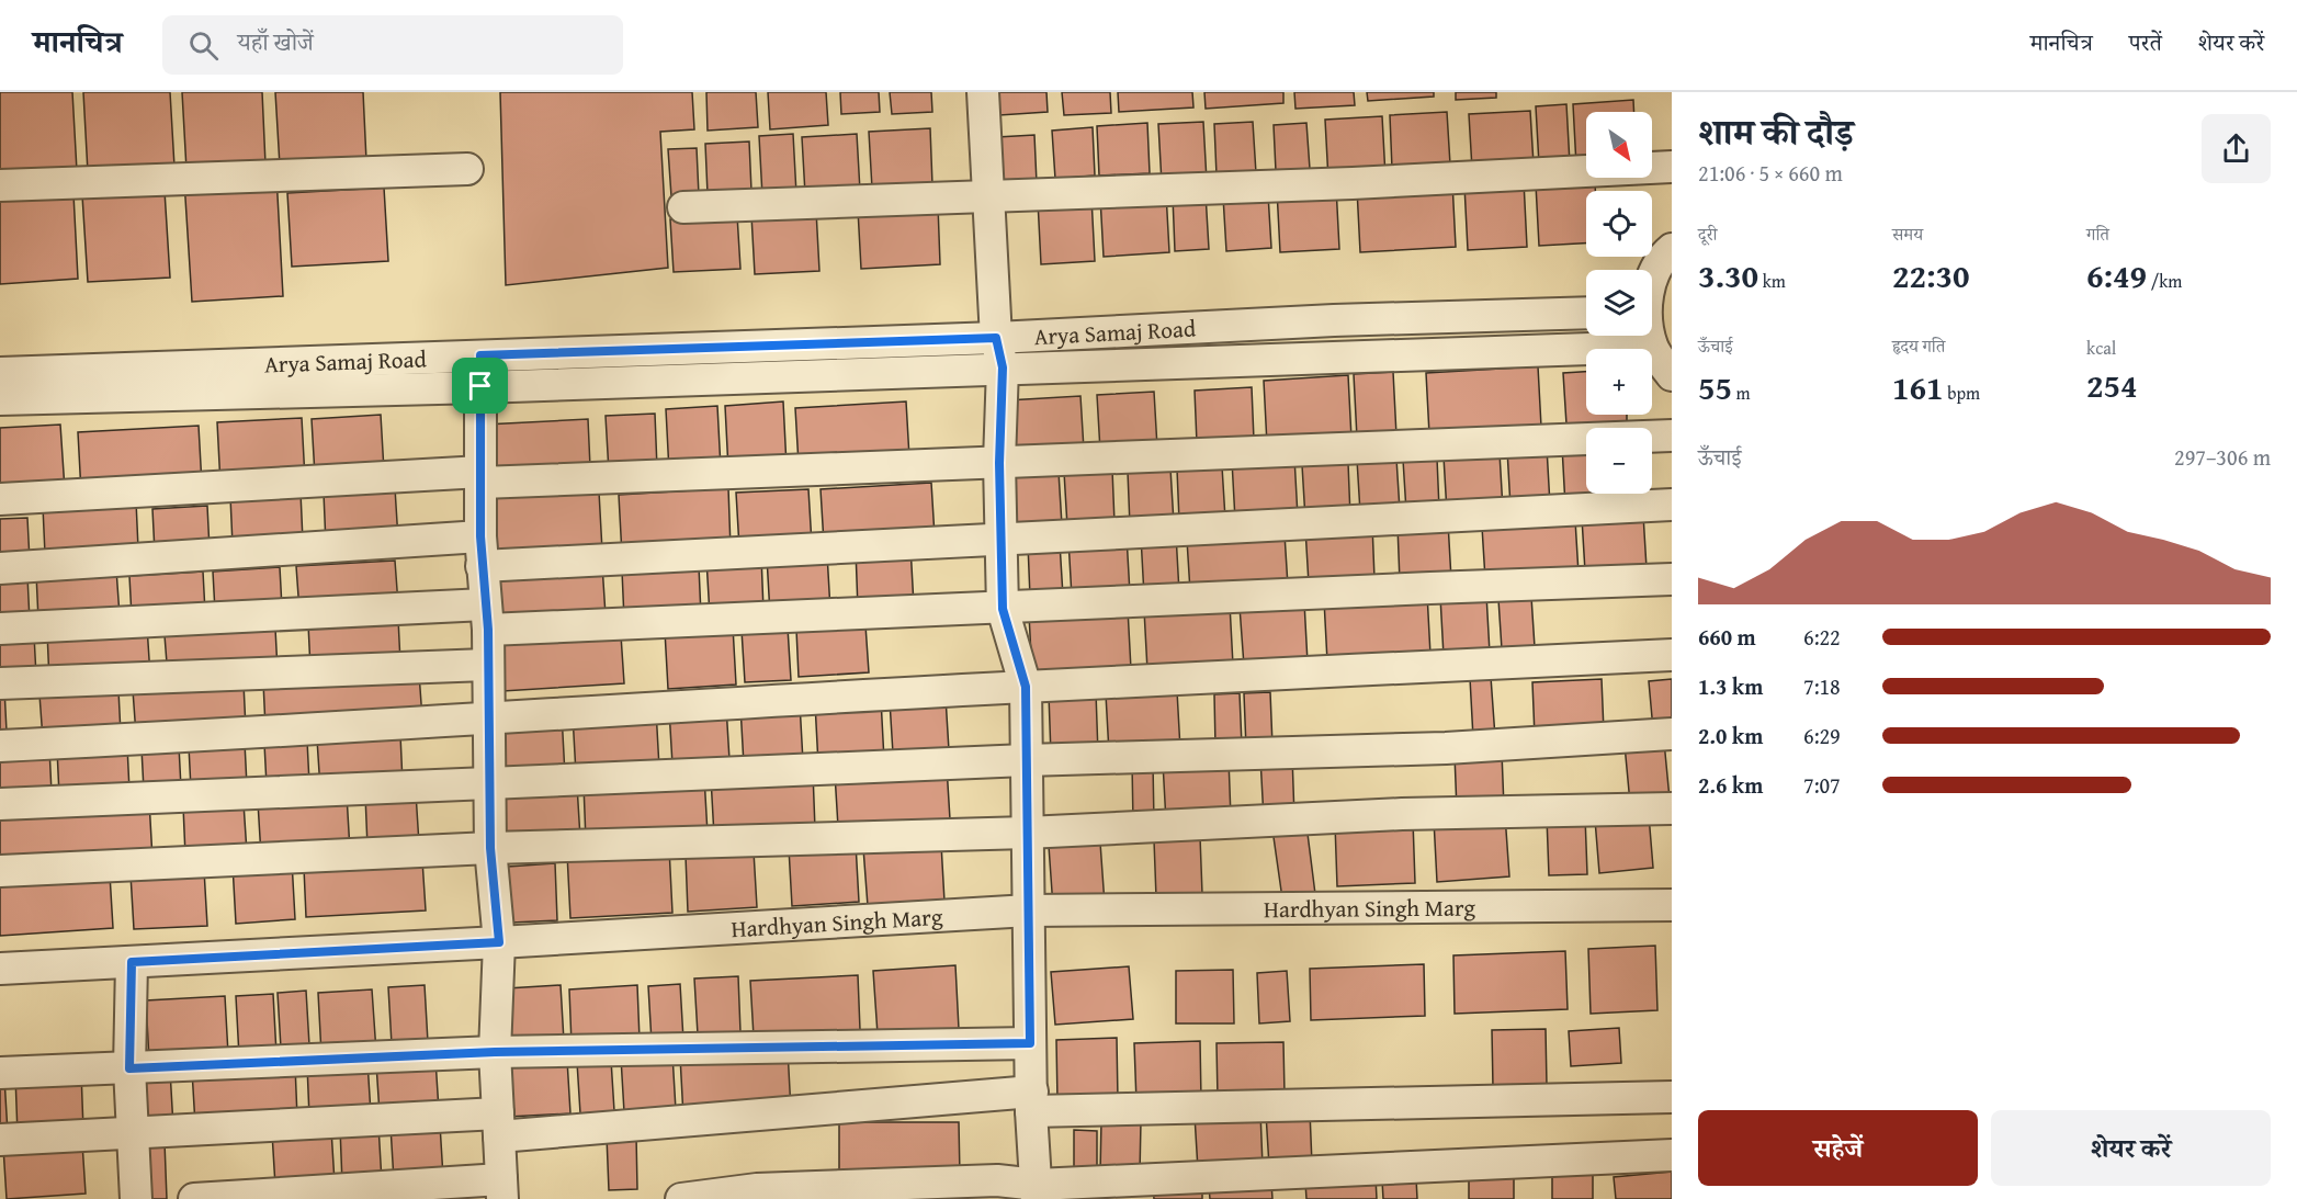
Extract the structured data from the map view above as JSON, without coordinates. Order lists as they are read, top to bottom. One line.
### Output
{"streets":{"street":["Arya Samaj Road","Hardhyan Singh Marg"]},"north":"bottom right","page":{"header":"मानचित्र","search":"यहाँ खोजें","nav":["मानचित्र","परतें","शेयर करें"],"heading":["शाम की दौड़","21:06 · 5 × 660 m"],"map_buttons":["+","−"],"stats":[["दूरी","3.30 km"],["समय","22:30"],["गति","6:49 /km"],["ऊँचाई","55 m"],["हृदय गति","161 bpm"],["kcal","254"]],"chart":["ऊँचाई","297–306 m"],"list":[{"name":"660 m","note":"6:22"},{"name":"1.3 km","note":"7:18"},{"name":"2.0 km","note":"6:29"},{"name":"2.6 km","note":"7:07"}],"buttons":["सहेजें","शेयर करें"]}}
